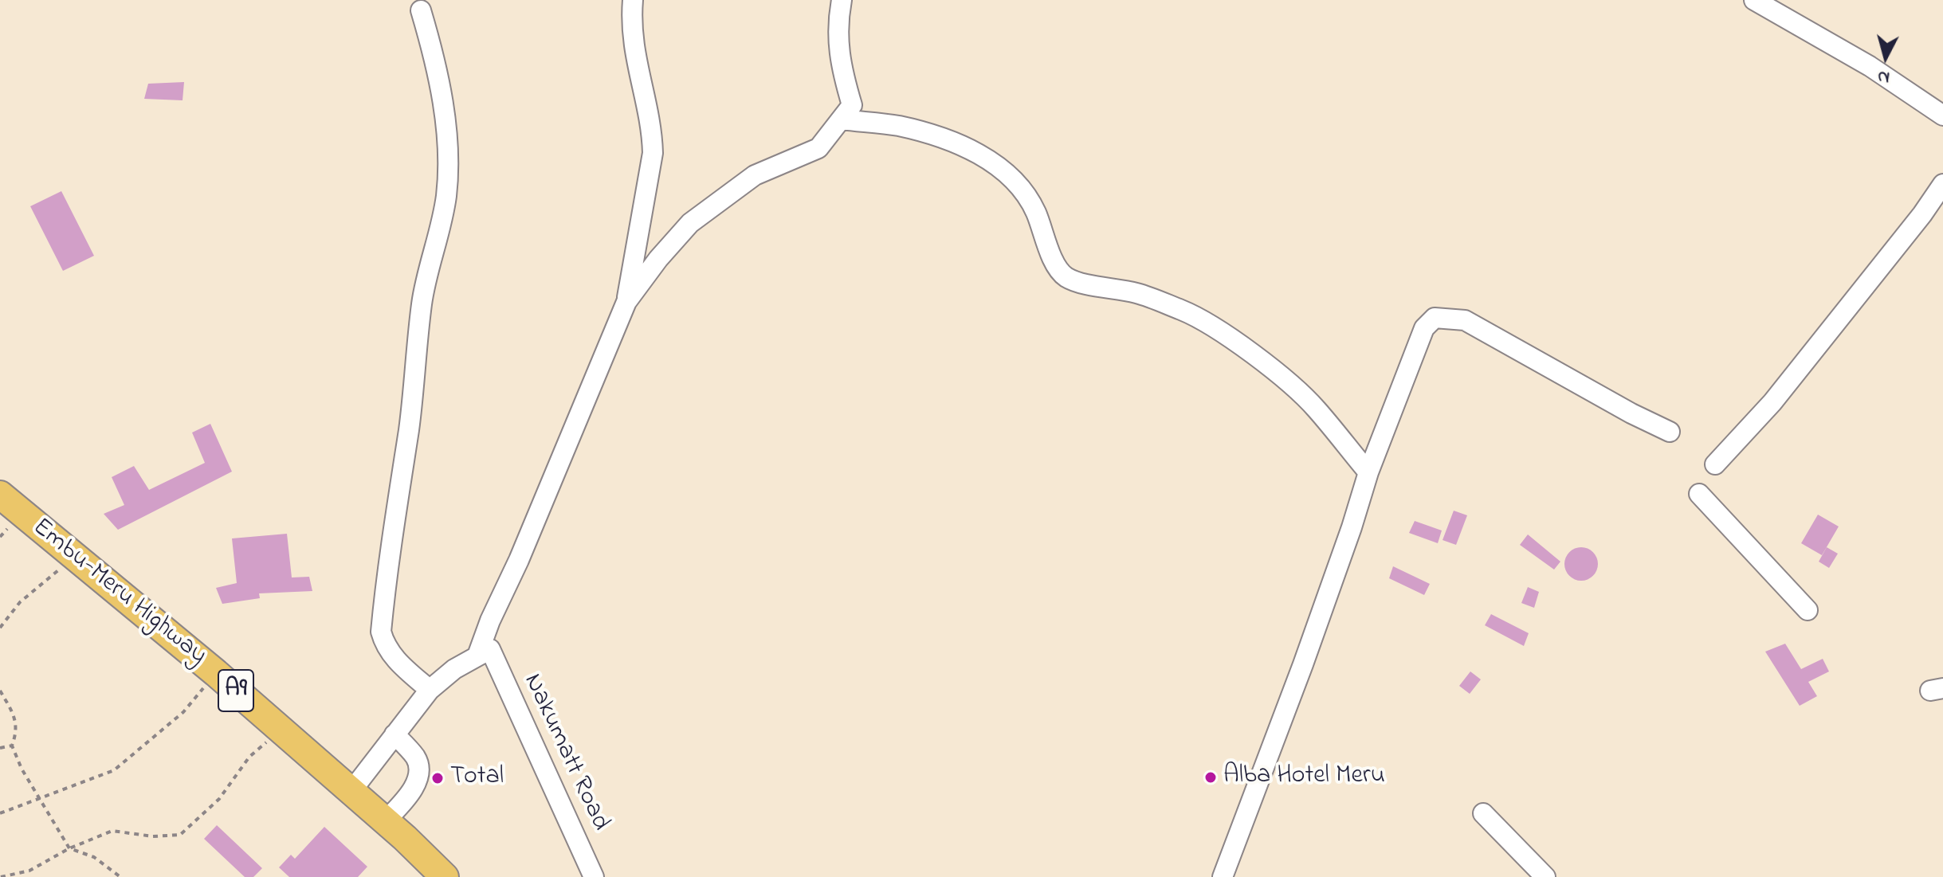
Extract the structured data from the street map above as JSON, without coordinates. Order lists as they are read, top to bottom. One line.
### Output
{"streets":{"highway":["Embu-Meru Highway","A9"],"street":["Nakumatt Road"]},"places":["Alba Hotel Meru","Total"],"north":"bottom"}
